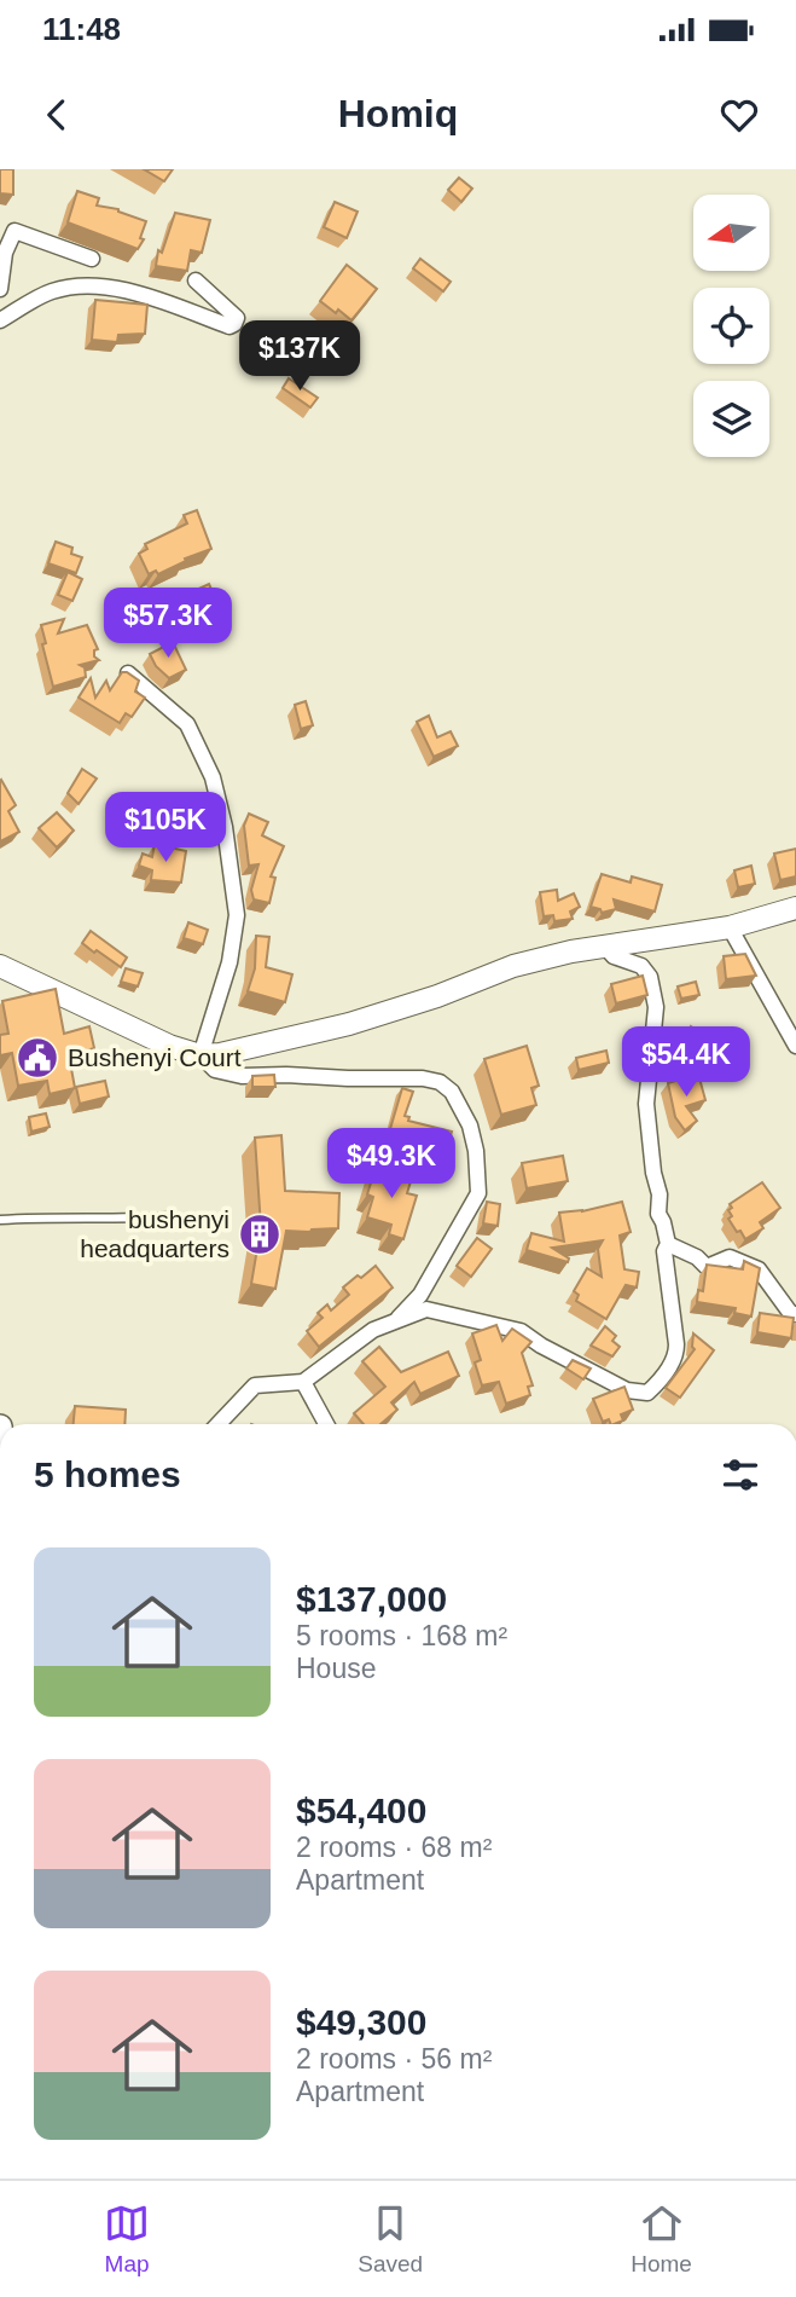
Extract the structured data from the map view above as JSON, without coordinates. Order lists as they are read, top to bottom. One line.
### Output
{"places":{"public building":["Bushenyi Court"],"building":["bushenyi headquarters"]},"north":"left","page":{"status":"11:48","header":"Homiq","price":["$137K","$57.3K","$105K","$54.4K","$49.3K"],"heading":"5 homes","list":[{"name":"$137,000","note":"5 rooms · 168 m² · House"},{"name":"$54,400","note":"2 rooms · 68 m² · Apartment"},{"name":"$49,300","note":"2 rooms · 56 m² · Apartment"}],"tabs":["Map","Saved","Home"]}}
